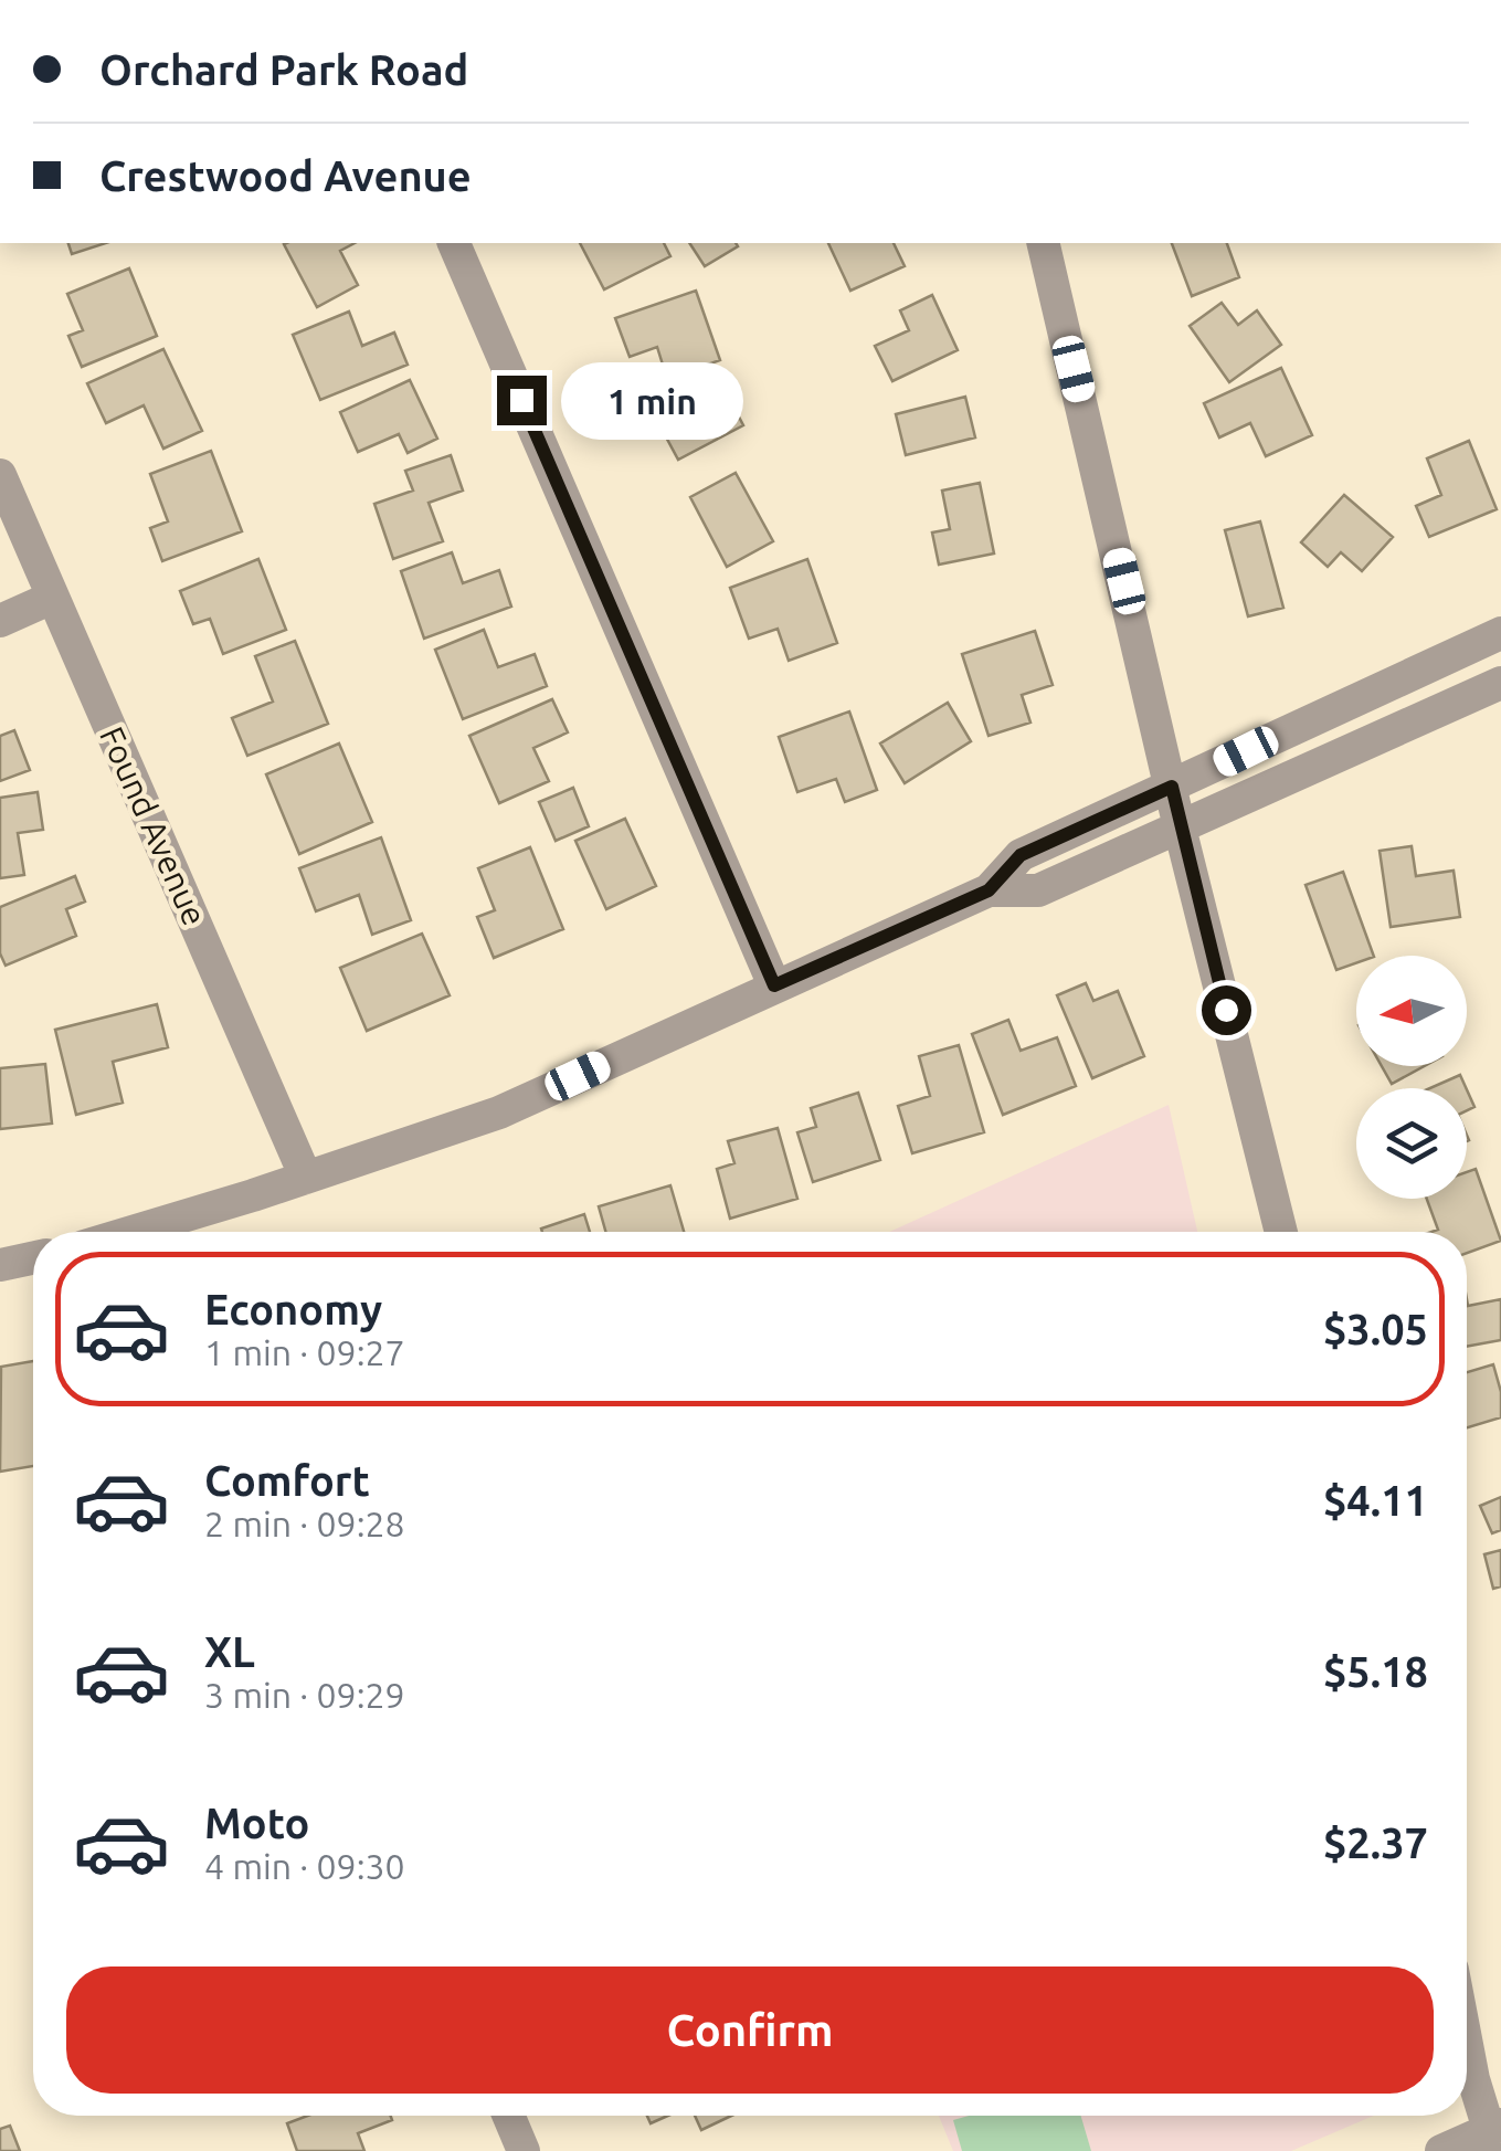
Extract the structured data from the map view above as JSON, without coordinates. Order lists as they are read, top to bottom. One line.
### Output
{"streets":{"street":["Found Avenue"]},"north":"left","page":{"banner":["Orchard Park Road","Crestwood Avenue"],"bubble":"1 min","list":[{"name":"Economy","note":"1 min · 09:27","value":"$3.05"},{"name":"Comfort","note":"2 min · 09:28","value":"$4.11"},{"name":"XL","note":"3 min · 09:29","value":"$5.18"},{"name":"Moto","note":"4 min · 09:30","value":"$2.37"}],"buttons":"Confirm"}}
